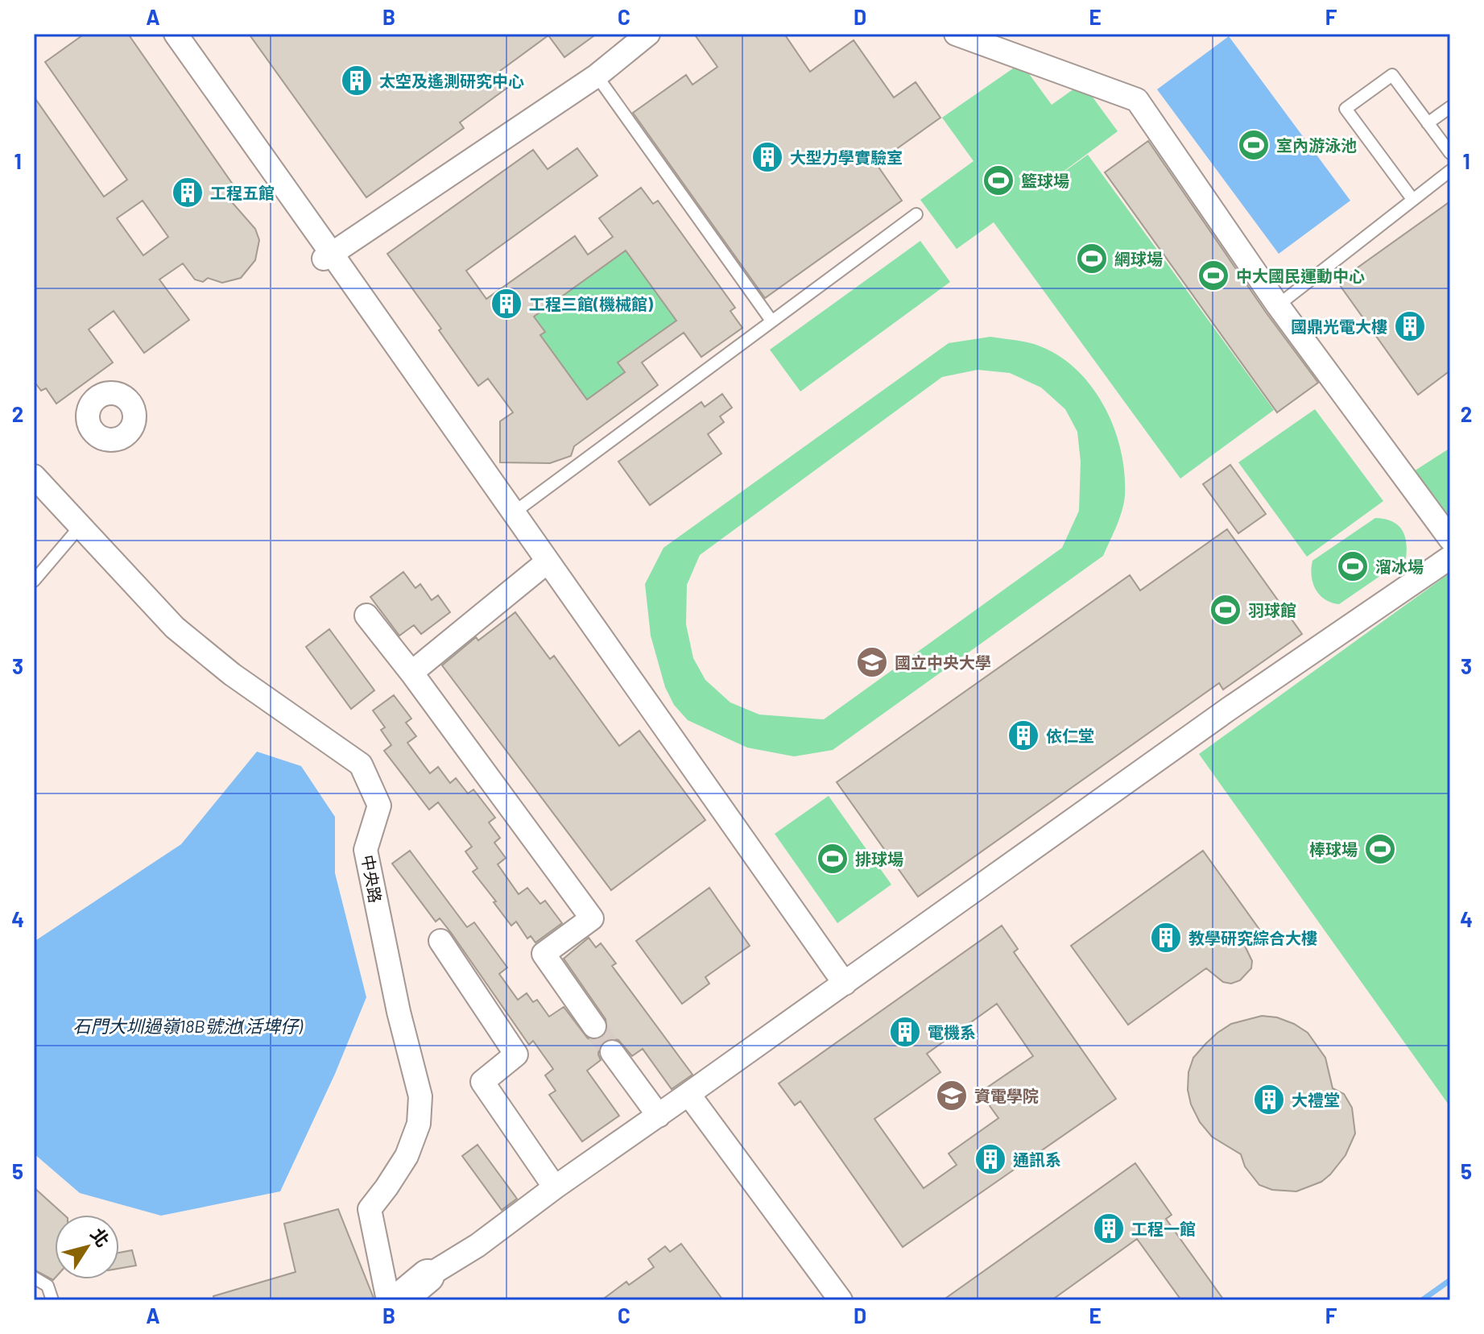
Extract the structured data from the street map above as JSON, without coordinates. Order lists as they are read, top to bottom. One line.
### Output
{"streets":{"street":["中央路"]},"water":["石門大圳過嶺18B號池(活埤仔)"],"places":{"building":["太空及遙測研究中心","大型力學實驗室","工程五館","工程三館(機械館)","國鼎光電大樓","依仁堂","教學研究綜合大樓","電機系","大禮堂","通訊系","工程一館"],"sports":["室內游泳池","籃球場","網球場","中大國民運動中心","溜冰場","羽球館","棒球場","排球場"],"school or university":["國立中央大學","資電學院"]},"north":"top right","grid":{"columns":["A","B","C","D","E","F"],"rows":["1","2","3","4","5"]}}
